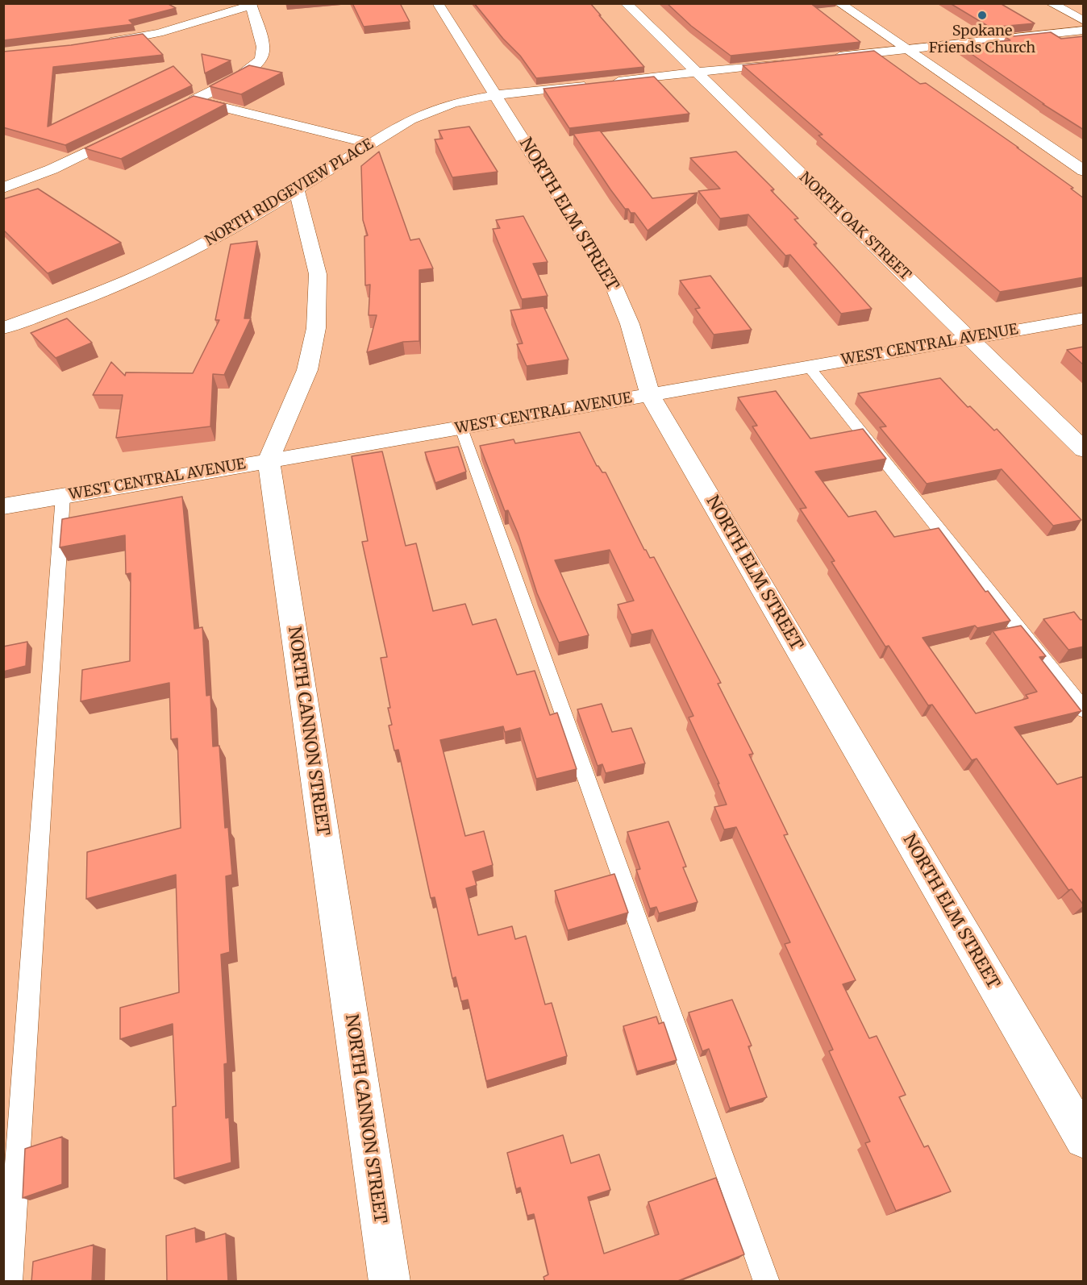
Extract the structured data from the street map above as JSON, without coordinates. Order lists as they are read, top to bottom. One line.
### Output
{"streets":{"street":["NORTH RIDGEVIEW PLACE","NORTH ELM STREET","NORTH OAK STREET","WEST CENTRAL AVENUE","NORTH CANNON STREET"]},"crossings":[["NORTH RIDGEVIEW PLACE","NORTH ELM STREET"],["NORTH RIDGEVIEW PLACE","NORTH OAK STREET"],["NORTH ELM STREET","WEST CENTRAL AVENUE"],["NORTH OAK STREET","WEST CENTRAL AVENUE"],["WEST CENTRAL AVENUE","NORTH CANNON STREET"]],"places":["Spokane Friends Church"]}
